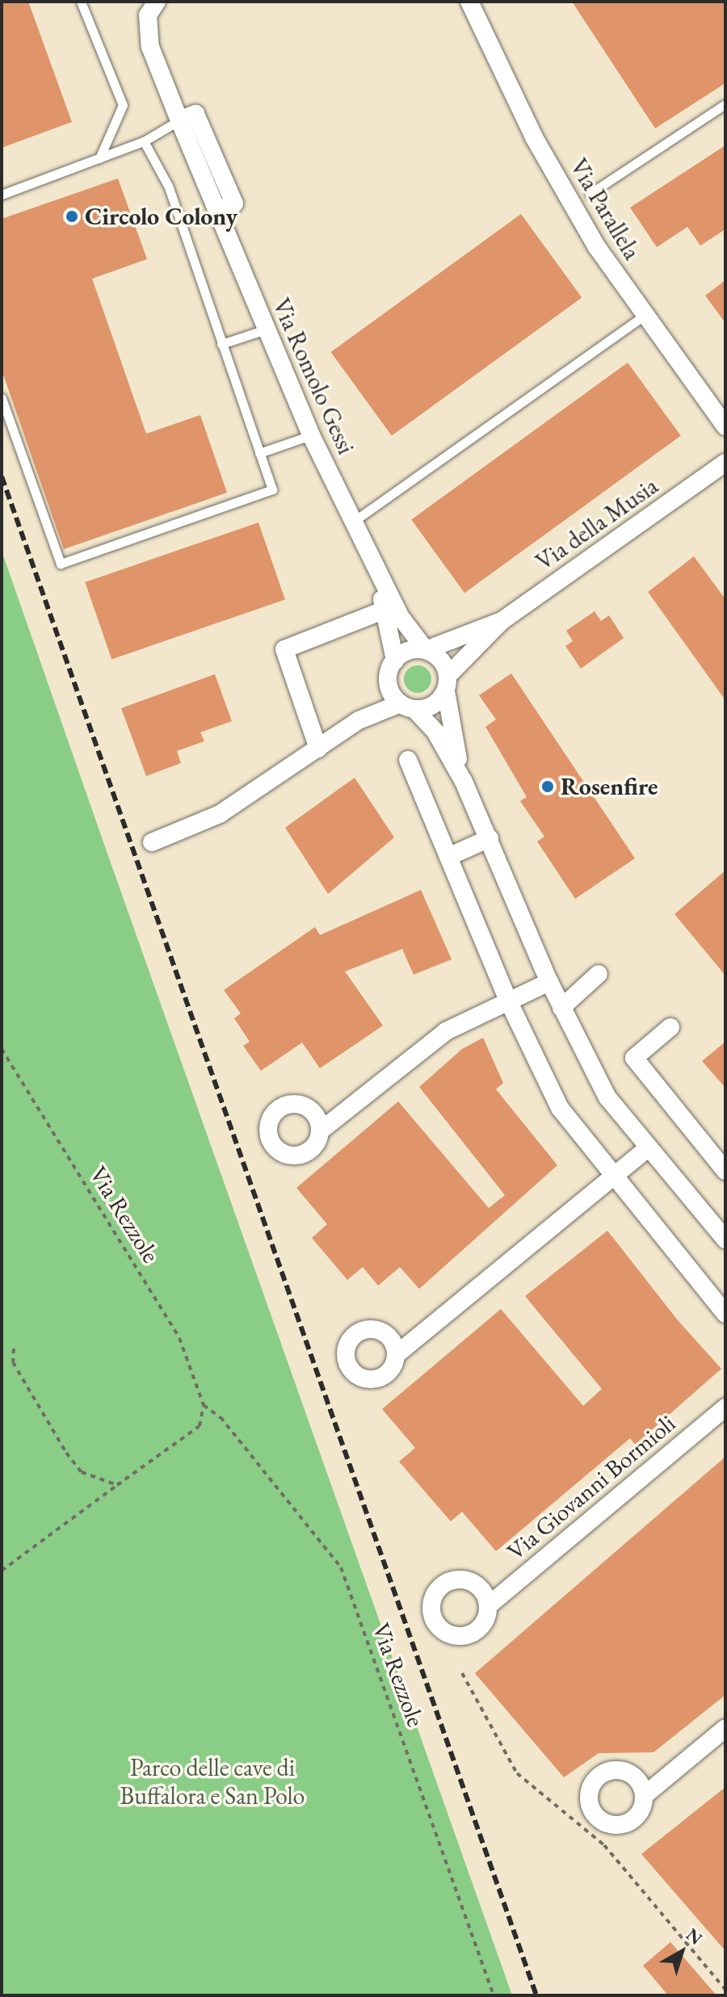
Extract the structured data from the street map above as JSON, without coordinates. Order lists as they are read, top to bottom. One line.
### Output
{"streets":{"street":["Via Parallela","Via Romolo Gessi","Via della Musia","Via Giovanni Bormioli"],"path":["Via Rezzole"]},"crossings":[["Via Romolo Gessi","Via della Musia"]],"parks":["Parco delle cave di Buffalora e San Polo"],"places":["Circolo Colony","Rosenfire"],"north":"top right"}
